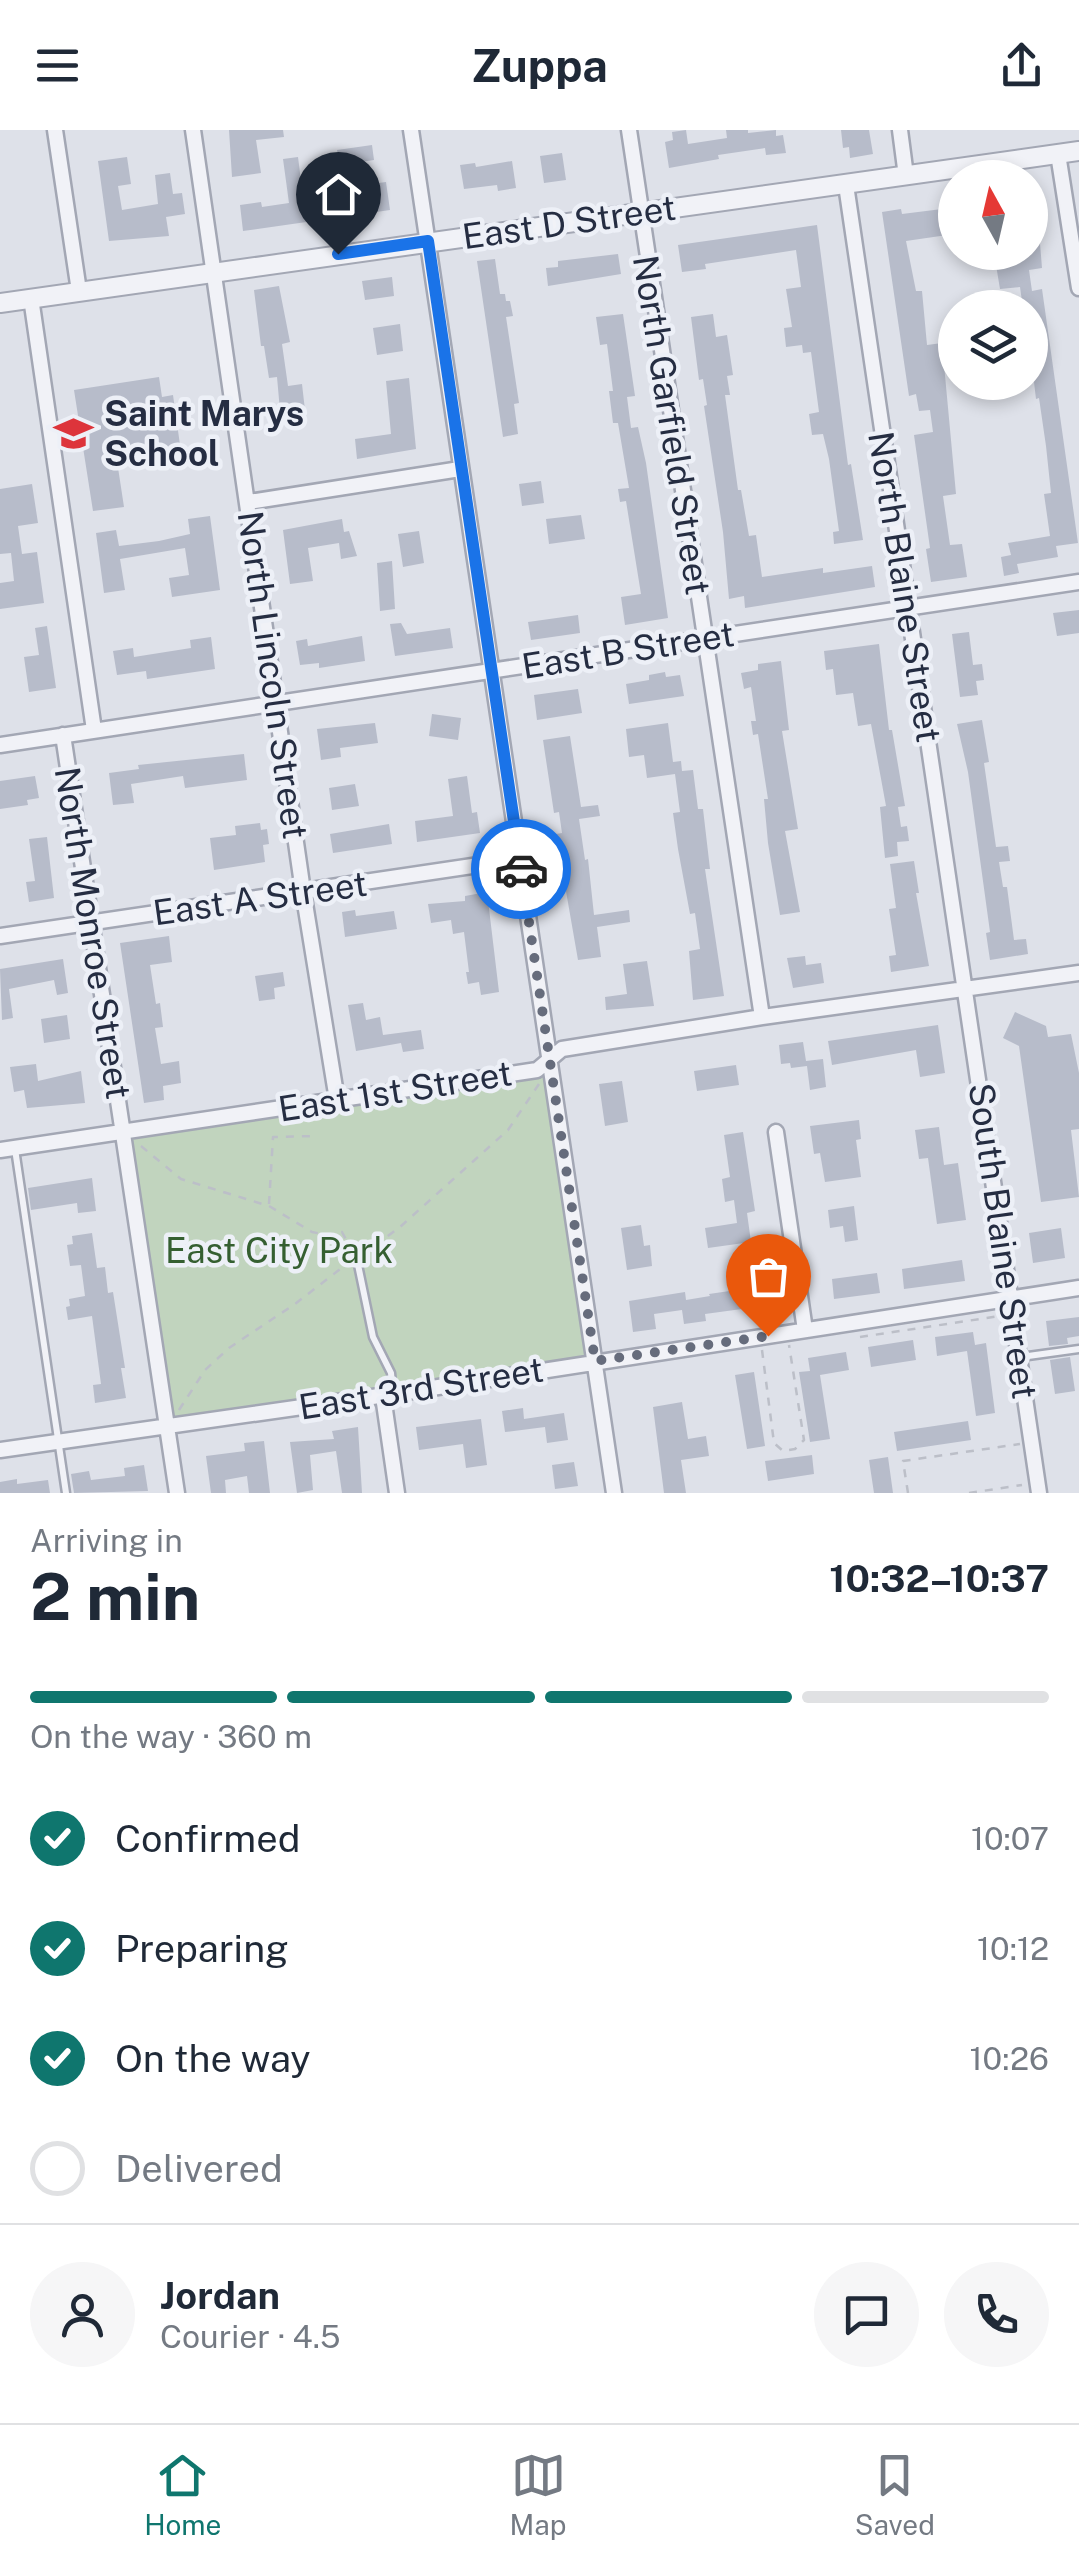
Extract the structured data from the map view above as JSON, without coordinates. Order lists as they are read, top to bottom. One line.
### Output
{"streets":{"street":["East D Street","North Garfield Street","North Blaine Street","East B Street","North Lincoln Street","East A Street","North Monroe Street","East 1st Street","South Blaine Street","East 3rd Street"]},"crossings":[["East D Street","North Garfield Street"],["East D Street","North Blaine Street"],["East D Street","North Lincoln Street"],["East D Street","North Monroe Street"],["North Garfield Street","East B Street"],["North Garfield Street","East 1st Street"],["North Blaine Street","East B Street"],["North Blaine Street","East 1st Street"],["North Blaine Street","South Blaine Street"],["East B Street","North Lincoln Street"],["East B Street","North Monroe Street"],["North Lincoln Street","East A Street"],["North Lincoln Street","East 1st Street"],["East A Street","North Monroe Street"],["North Monroe Street","East 1st Street"],["North Monroe Street","East 3rd Street"],["East 1st Street","South Blaine Street"],["South Blaine Street","East 3rd Street"]],"parks":["East City Park"],"places":{"school or university":["Saint Marys School"]},"north":"top","page":{"header":"Zuppa","heading":["2 min","Arriving in","10:32–10:37"],"panel":["Jordan","Courier · 4.5"],"bar":"On the way · 360 m","list":[["Confirmed","10:07"],["Preparing","10:12"],["On the way","10:26"],"Delivered"],"tabs":["Home","Map","Saved"]}}
